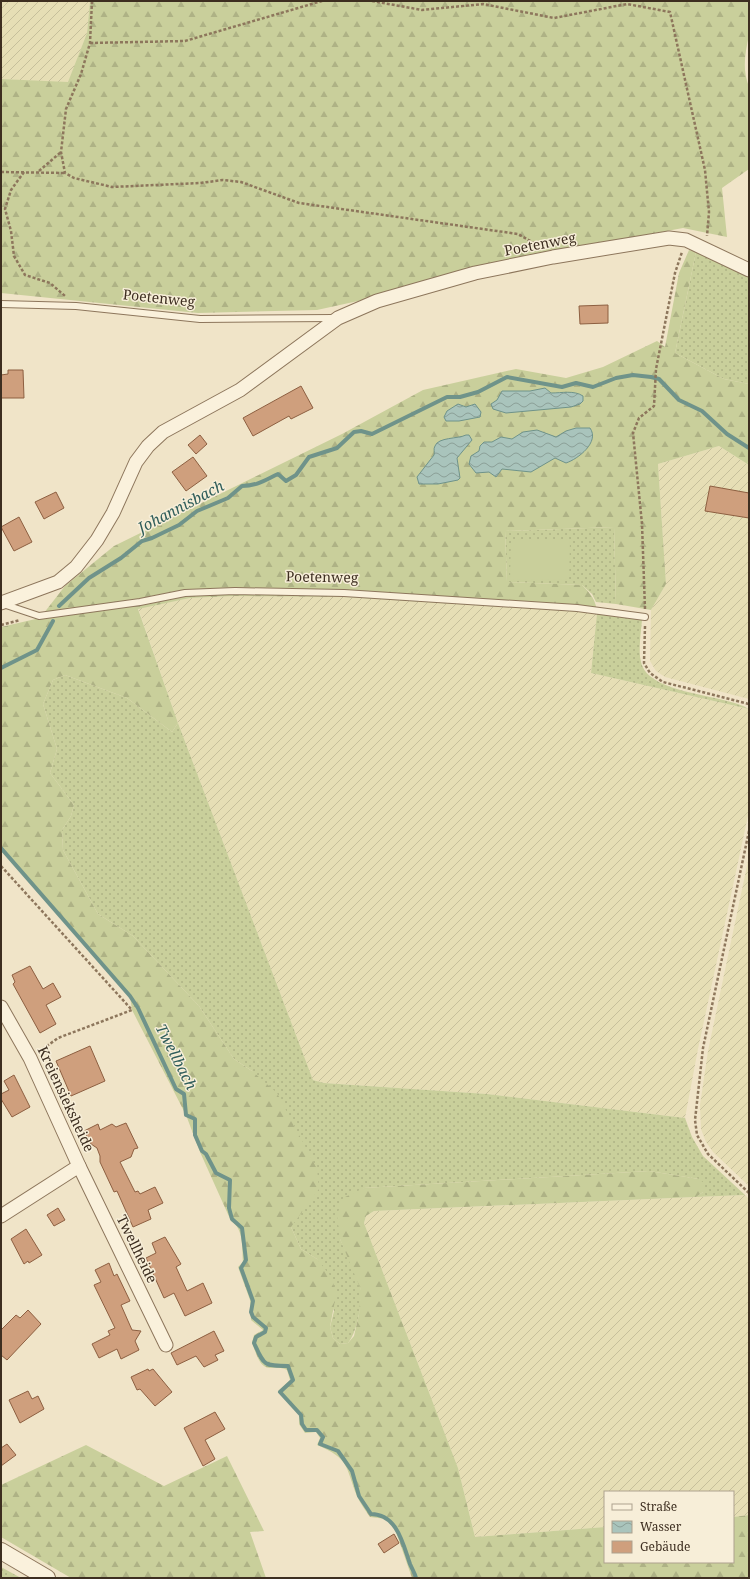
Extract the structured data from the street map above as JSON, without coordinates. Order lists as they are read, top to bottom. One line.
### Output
{"streets":{"street":["Poetenweg","Kreiensieksheide","Twellheide"]},"crossings":[["Kreiensieksheide","Twellheide"]],"water":["Johannisbach","Twellbach"],"legend":["Straße","Wasser","Gebäude"]}
